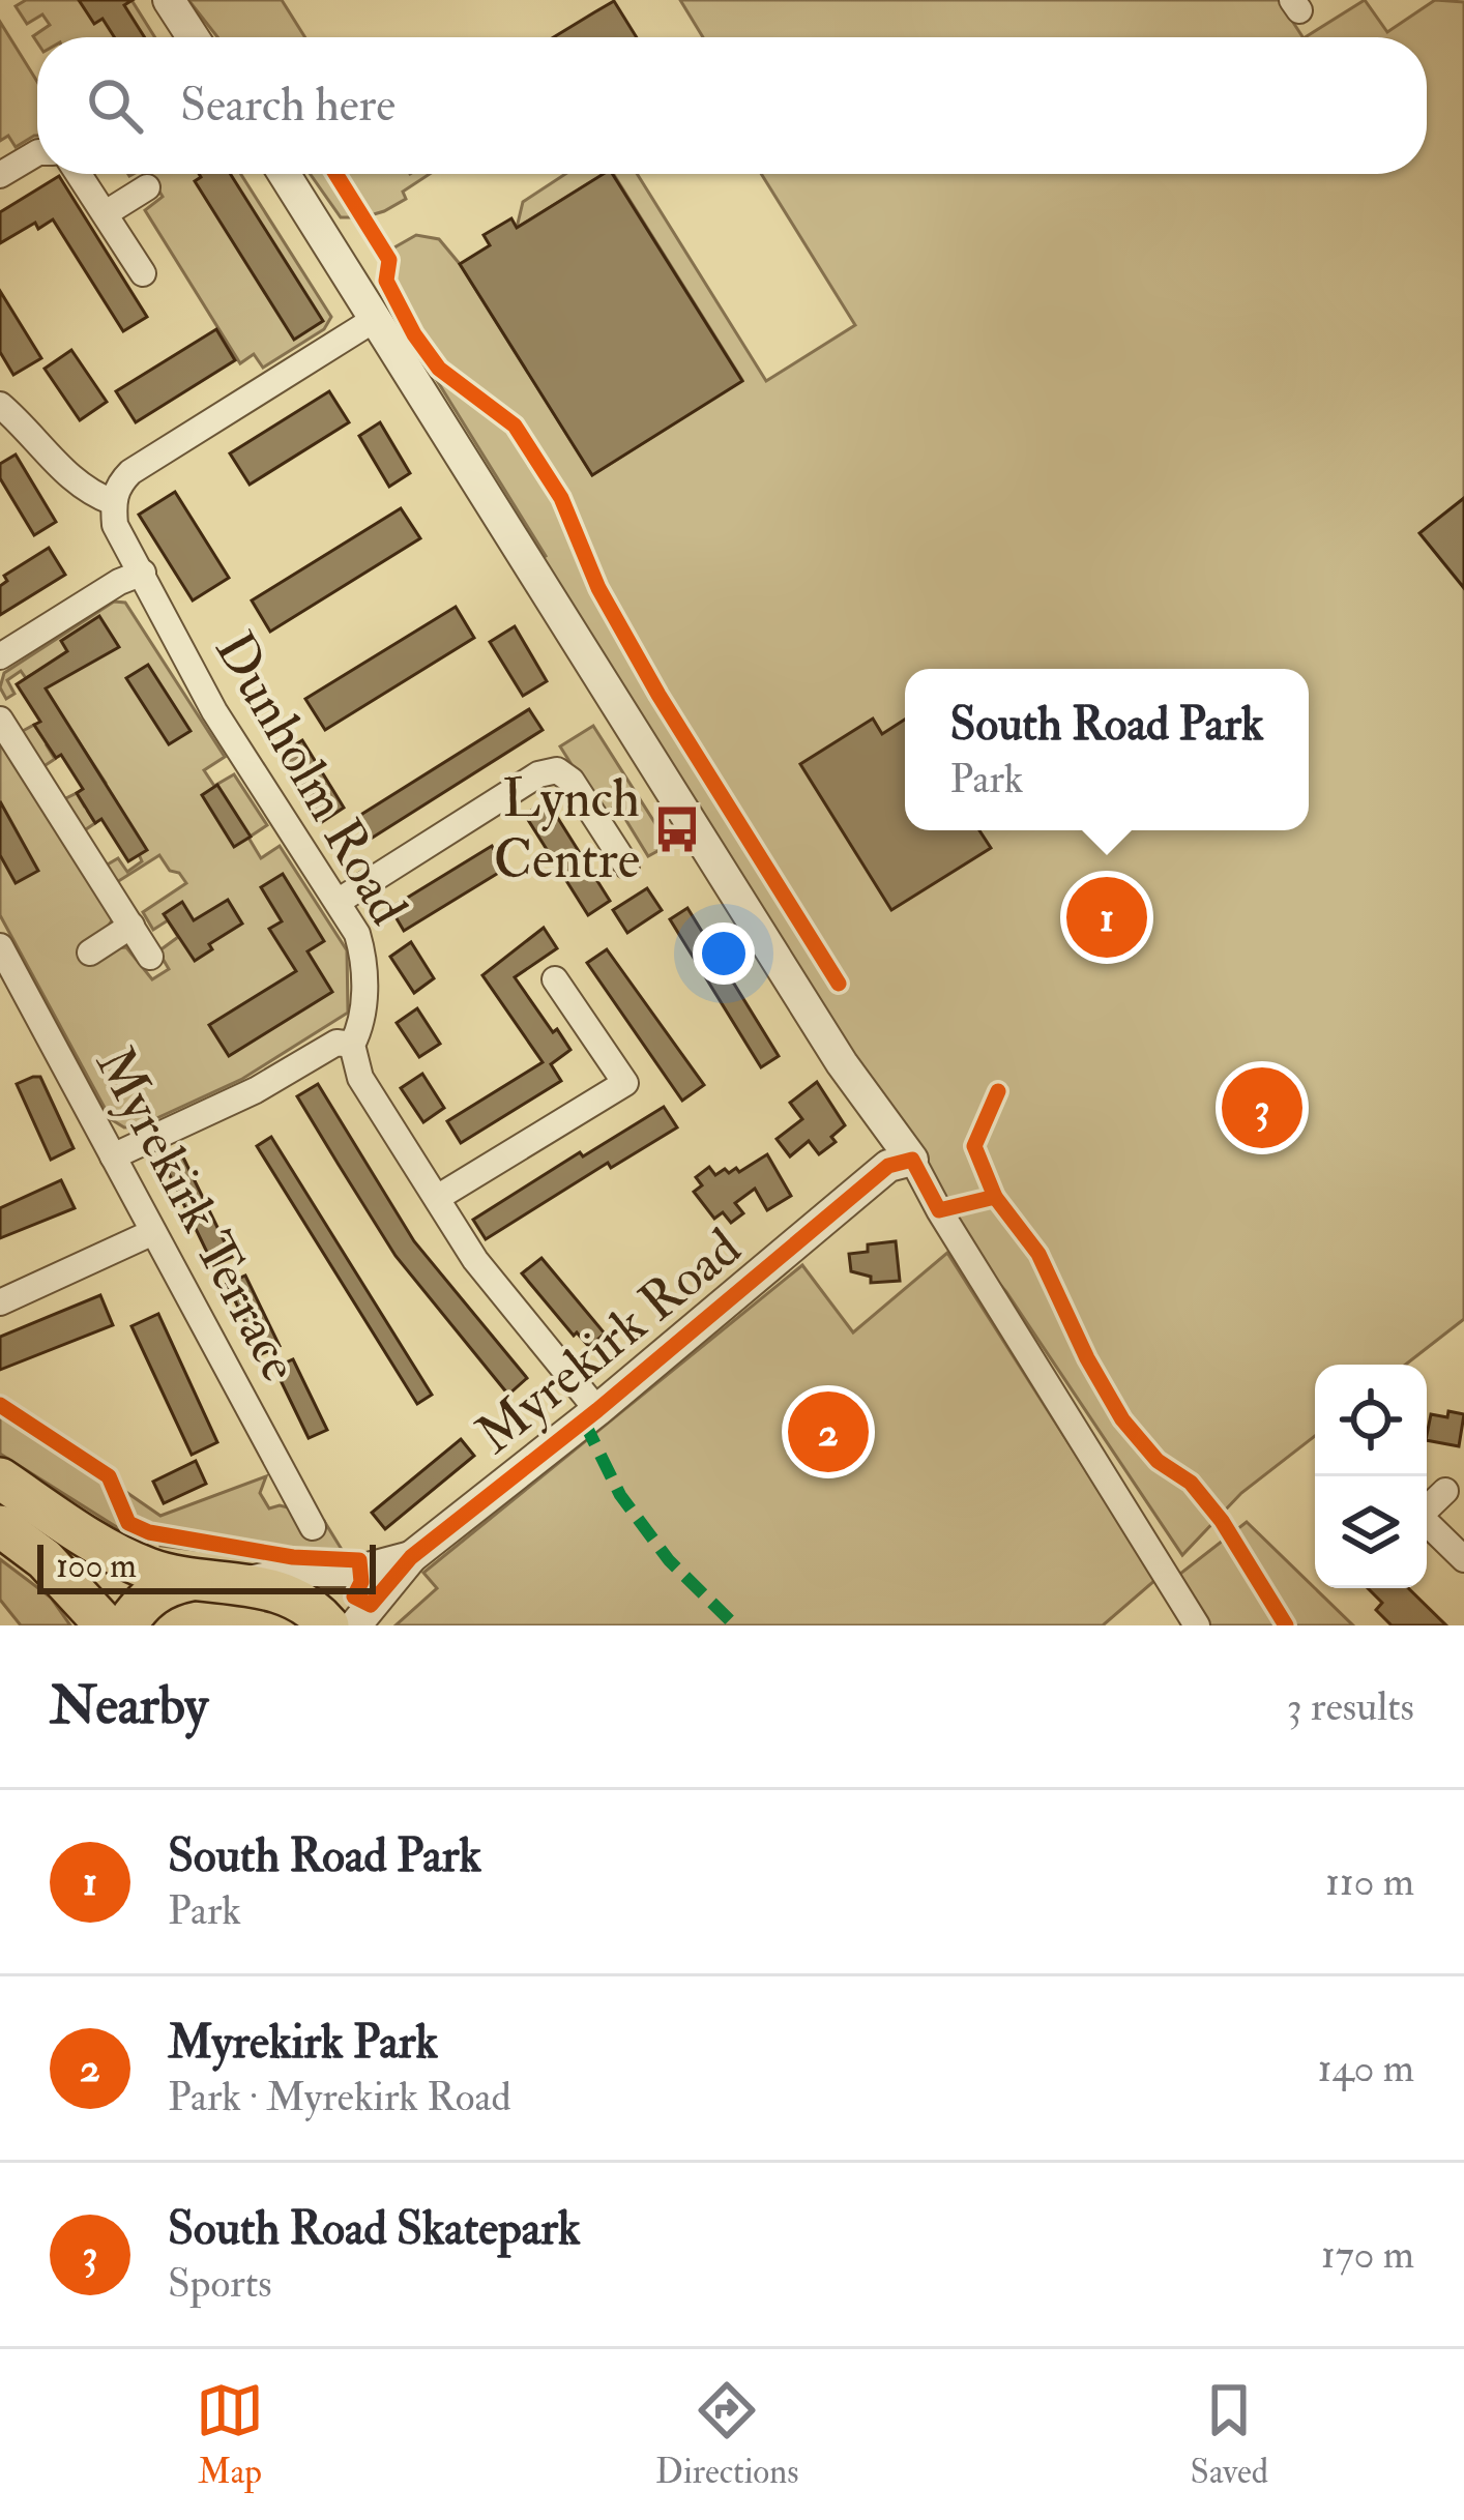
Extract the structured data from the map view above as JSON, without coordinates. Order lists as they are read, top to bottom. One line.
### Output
{"streets":{"street":["Dunholm Road","Myrekirk Terrace","Myrekirk Road"]},"places":{"bus stop":["Lynch Centre"]},"scale_bar":"100 m","page":{"search":"Search here","popup":["South Road Park","Park"],"pins":["1","3","2"],"scale":"100 m","heading":["Nearby","3 results"],"list":[{"mark":"1","name":"South Road Park","note":"Park","value":"110 m"},{"mark":"2","name":"Myrekirk Park","note":"Park · Myrekirk Road","value":"140 m"},{"mark":"3","name":"South Road Skatepark","note":"Sports","value":"170 m"}],"nav":["Map","Directions","Saved"]}}
